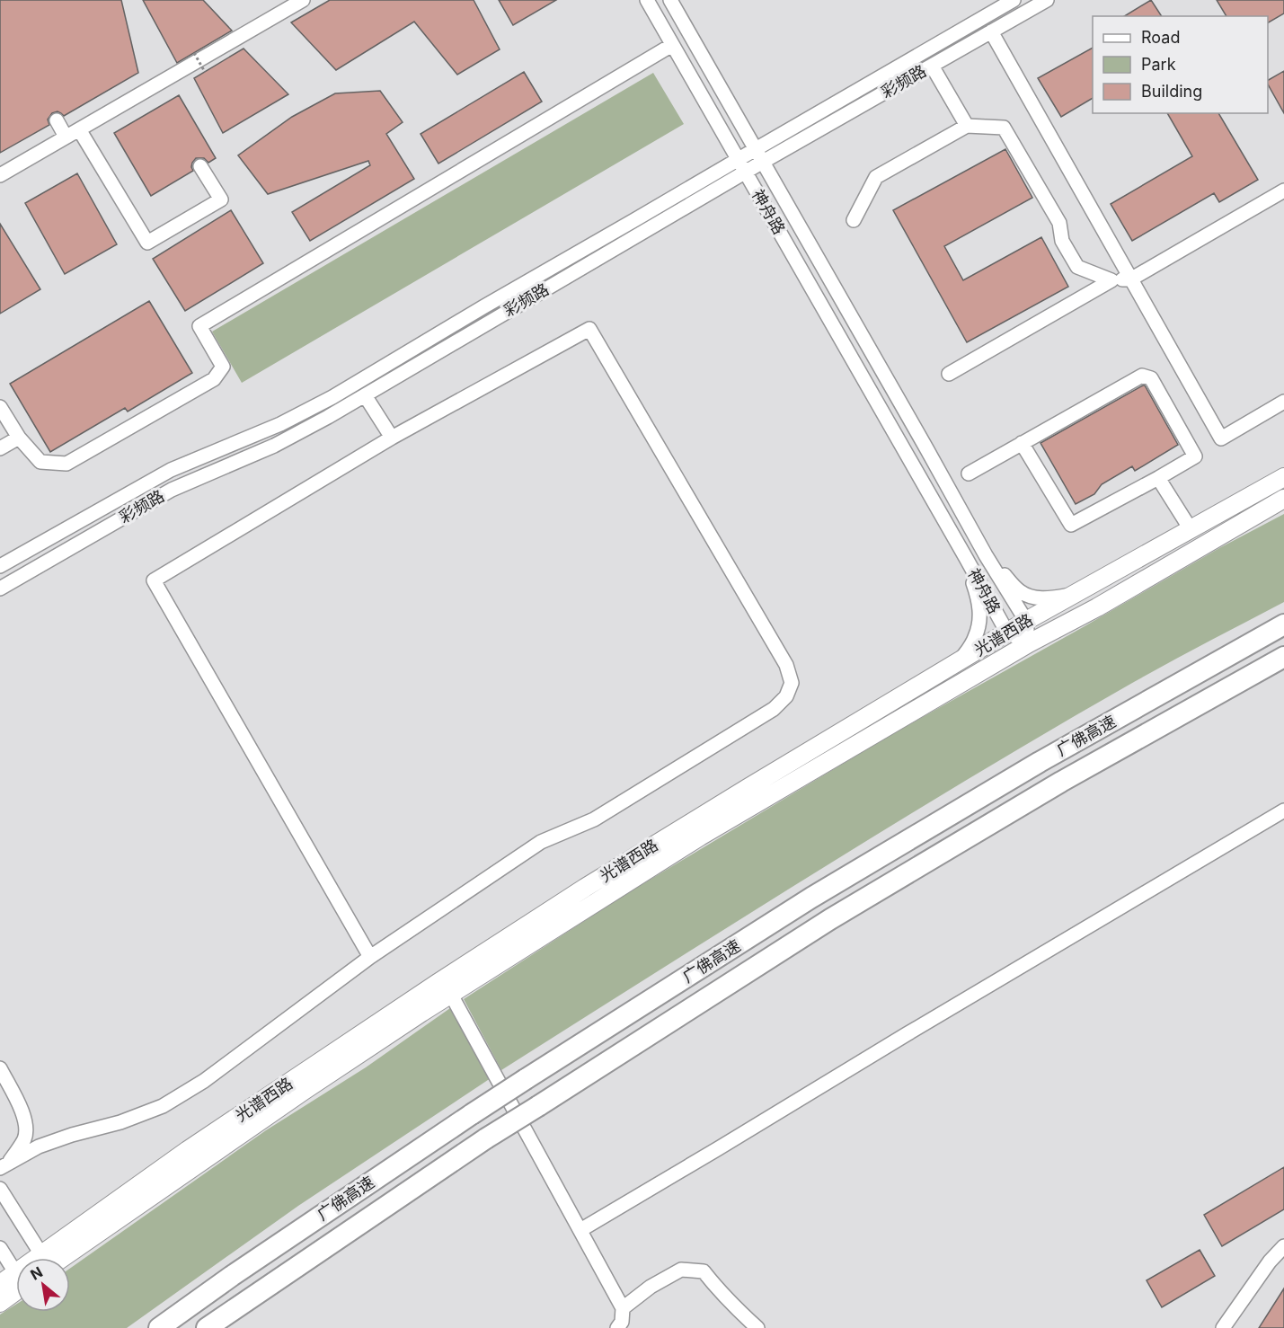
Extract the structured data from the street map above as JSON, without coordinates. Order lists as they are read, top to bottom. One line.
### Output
{"streets":{"highway":["广佛高速"],"main road":["光谱西路"],"street":["彩频路","神舟路"]},"crossings":[["彩频路","神舟路"],["神舟路","光谱西路"]],"legend":["Road","Park","Building"],"north":"top left"}
